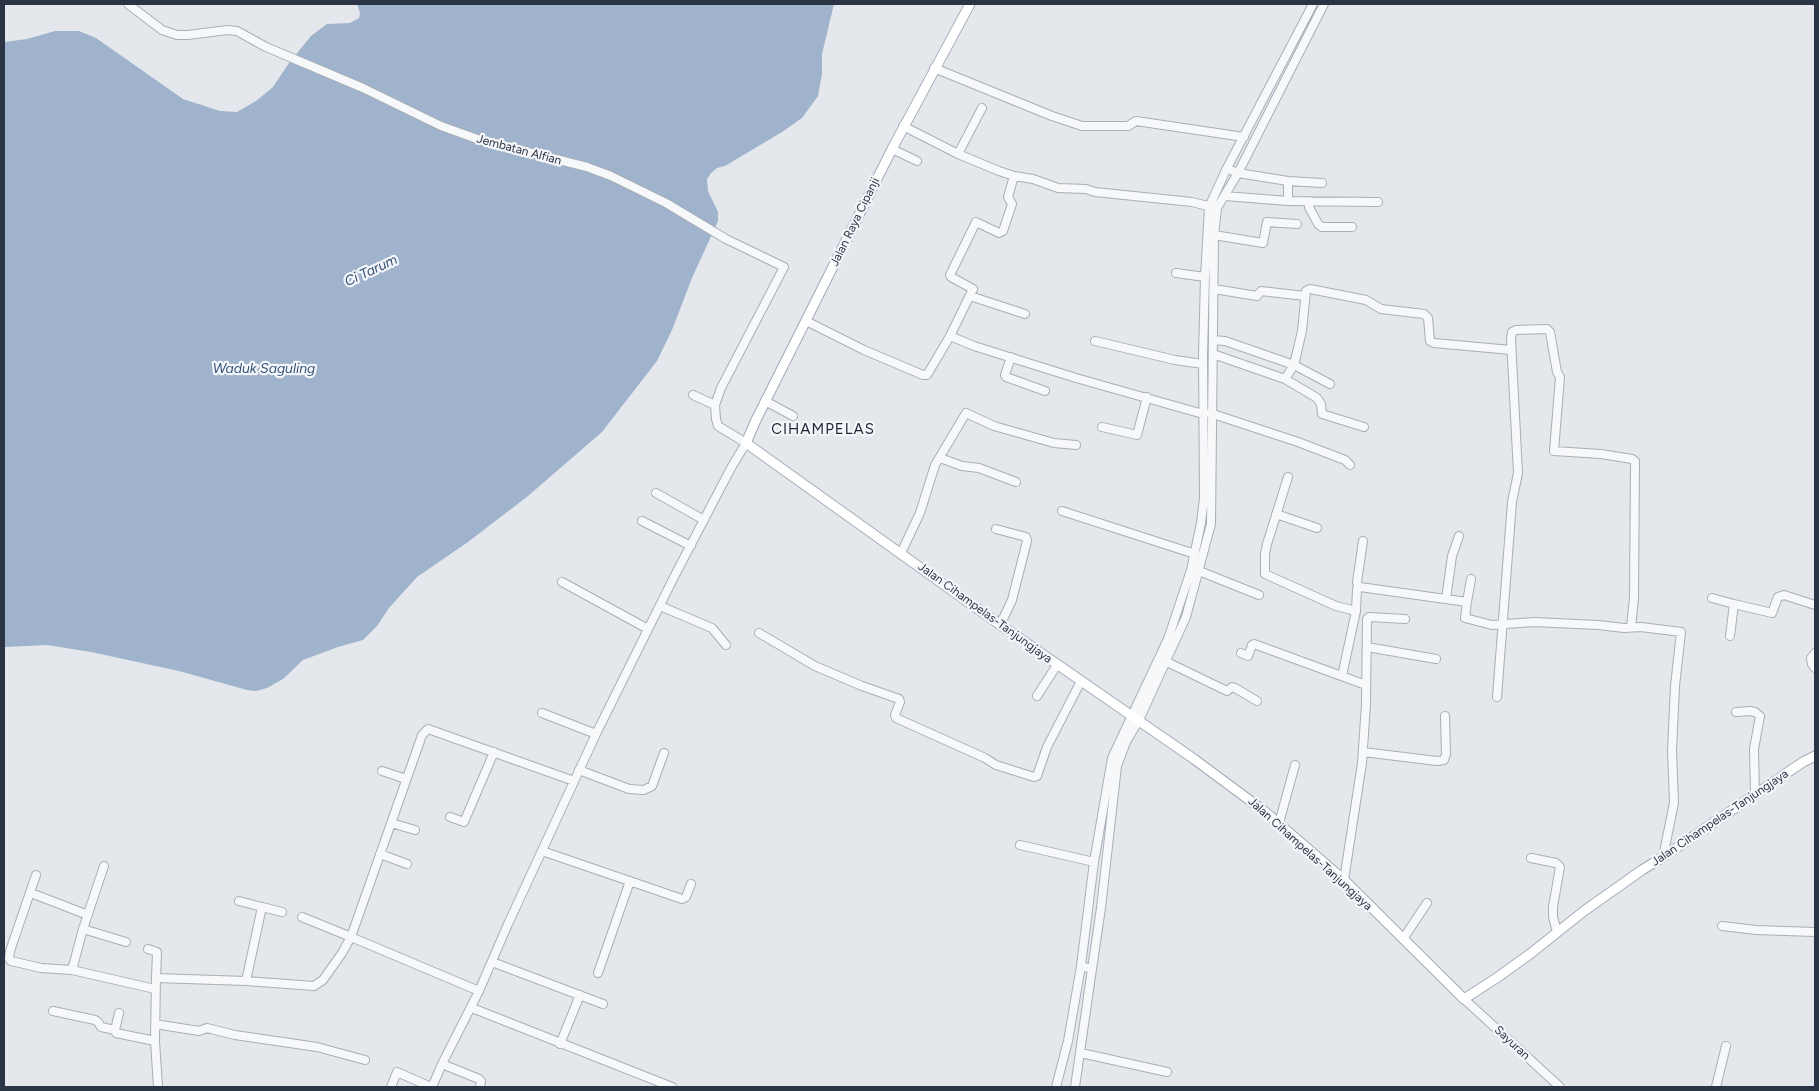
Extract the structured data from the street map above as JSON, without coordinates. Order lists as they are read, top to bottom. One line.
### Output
{"streets":{"main road":["Jalan Raya Cipanji","Jalan Cihampelas-Tanjungjaya"],"street":["Jembatan Alfian","Sayuran"]},"crossings":[["Jalan Raya Cipanji","Jalan Cihampelas-Tanjungjaya"],["Jalan Cihampelas-Tanjungjaya","Sayuran"]],"districts":["CIHAMPELAS"],"water":["Ci Tarum","Waduk Saguling"]}
